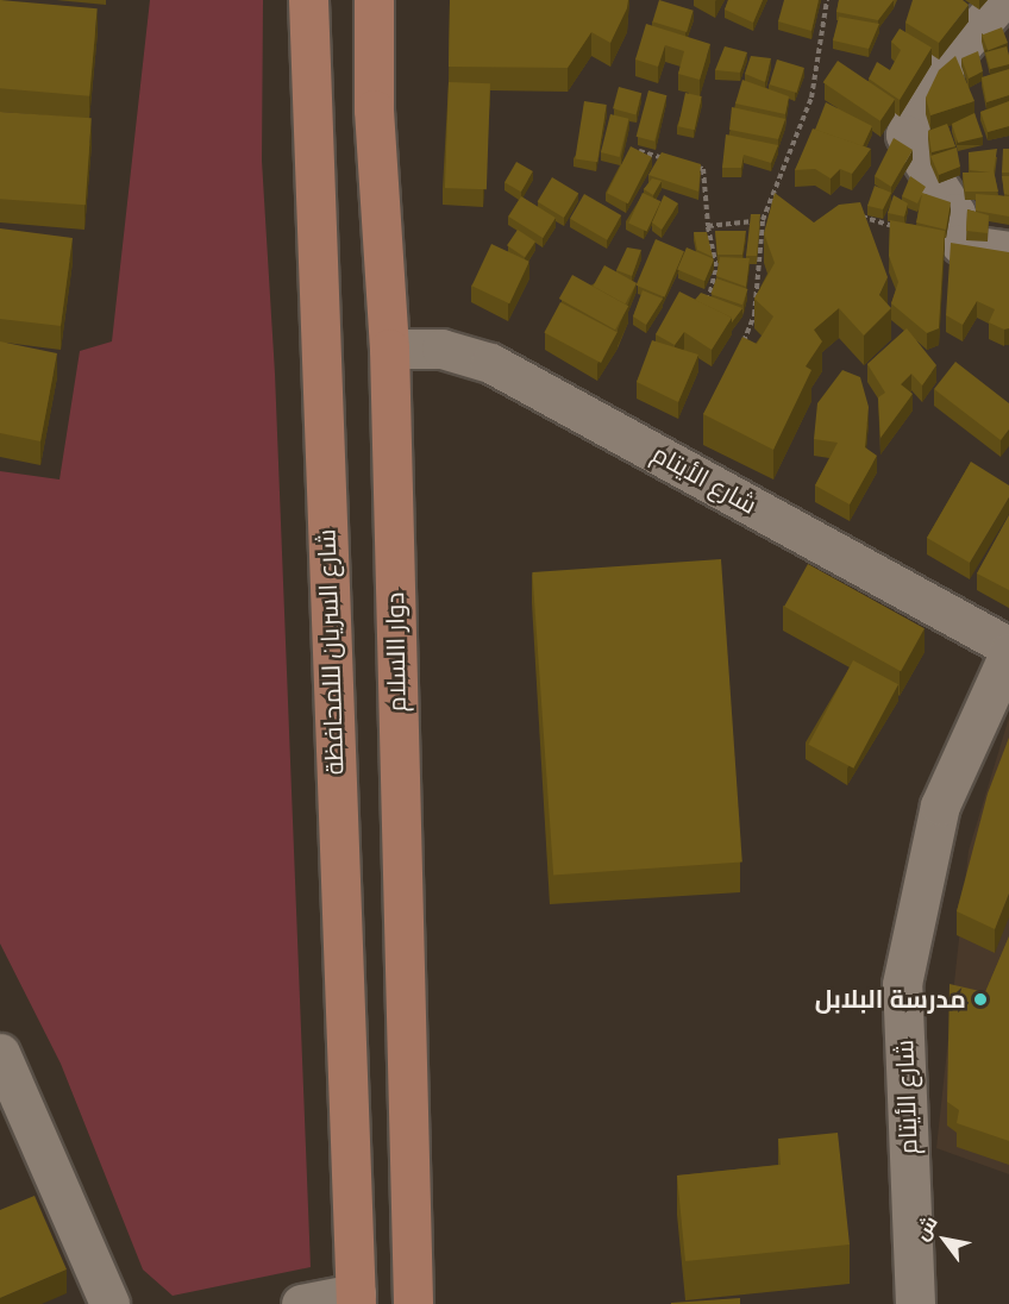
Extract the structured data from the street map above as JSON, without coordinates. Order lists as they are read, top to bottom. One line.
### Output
{"streets":{"main road":["شارع السريان لللمحافظة","دوار االسلام"],"street":["شارع الأيتام"]},"crossings":[["شارع الأيتام","دوار االسلام"]],"places":["مدرسة البلابل"],"north":"top left"}
